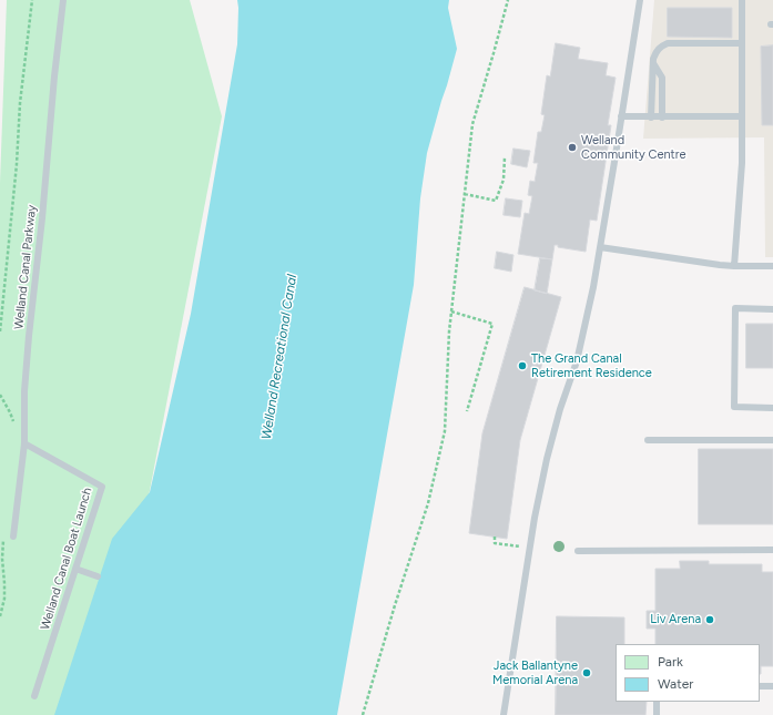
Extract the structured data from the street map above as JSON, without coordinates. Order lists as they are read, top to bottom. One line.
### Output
{"streets":{"lane":["Welland Canal Parkway","Welland Canal Boat Launch"]},"crossings":[["Welland Canal Parkway","Welland Canal Boat Launch"]],"water":["Welland Recreational Canal"],"places":["Welland Community Centre","The Grand Canal Retirement Residence","Liv Arena","Jack Ballantyne Memorial Arena"],"legend":["Park","Water"]}
